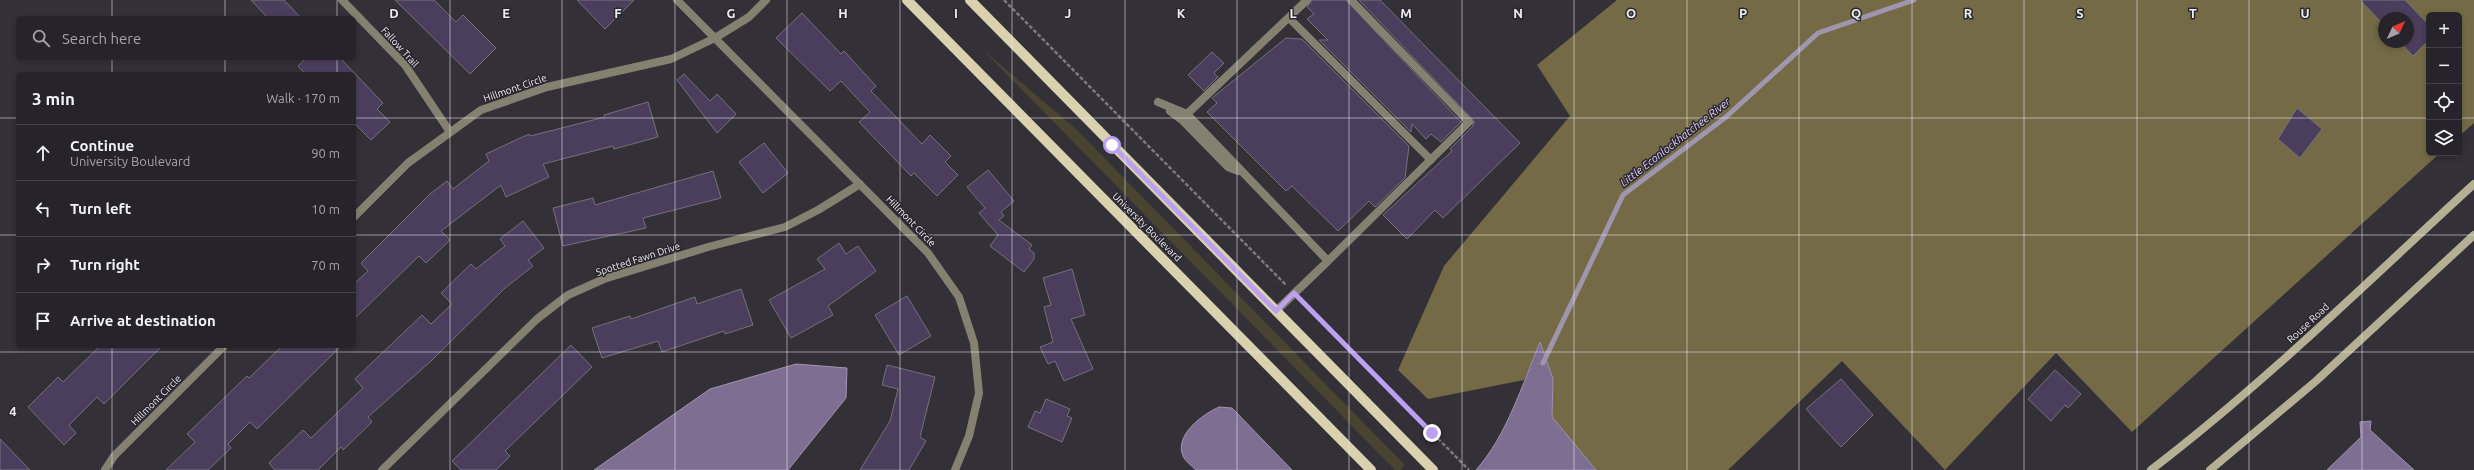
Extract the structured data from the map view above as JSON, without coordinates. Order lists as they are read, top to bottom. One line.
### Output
{"streets":{"main road":["University Boulevard"],"street":["Fallow Trail","Hillmont Circle","Spotted Fawn Drive","Rouse Road"]},"crossings":[["Fallow Trail","Hillmont Circle"],["Hillmont Circle","Spotted Fawn Drive"]],"water":["Little Econlockhatchee River"],"north":"top right","page":{"map_buttons":["+","−"],"search":"Search here","heading":["3 min","Walk · 170 m"],"list":[["Continue","University Boulevard","90 m"],["Turn left","10 m"],["Turn right","70 m"],"Arrive at destination"]},"grid":{"columns":["D","E","F","G","H","I","J","K","L","M","N","O","P","Q","R","S","T","U"],"rows":["4"]}}
